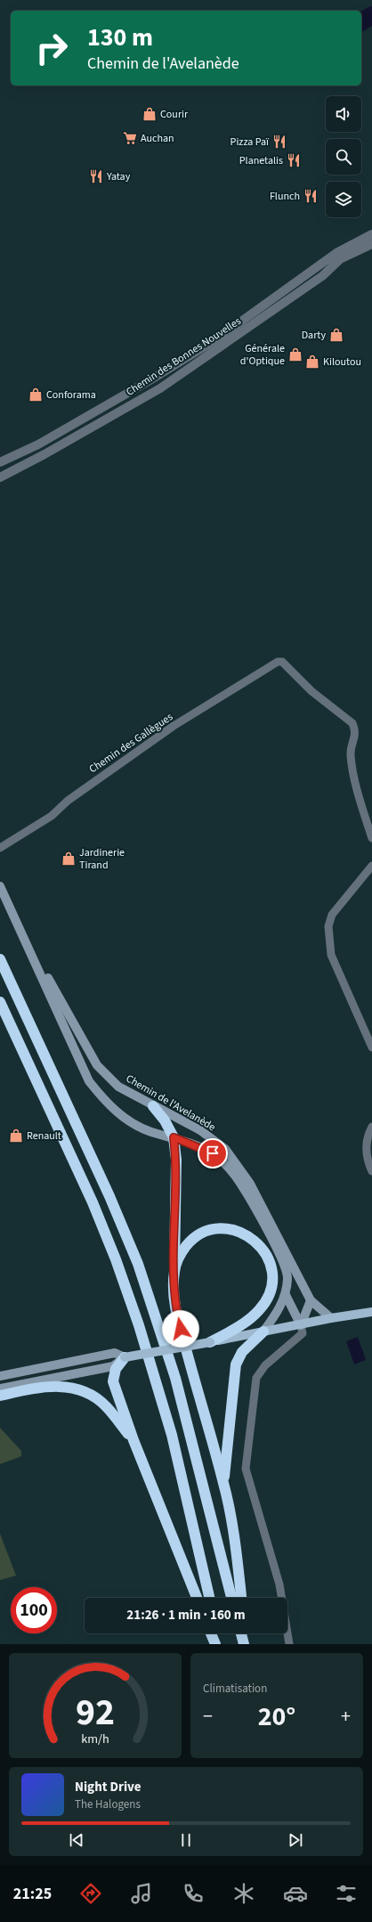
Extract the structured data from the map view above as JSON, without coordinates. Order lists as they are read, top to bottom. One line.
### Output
{"streets":{"main road":["Chemin de l'Avelanède"],"street":["Chemin des Bonnes Nouvelles","Chemin des Gallègues"]},"places":{"shop":["Courir","Darty","Générale d'Optique","Kiloutou","Conforama","Jardinerie Tirand","Renault"],"supermarket":["Auchan"],"restaurant":["Pizza Paï","Planetalis","Yatay","Flunch"]},"page":{"turn":["130 m","Chemin de l'Avelanède"],"limit":"100","trip":"21:26 · 1 min · 160 m","tile":"Climatisation","heat":["−","20°","+"],"song":["Night Drive","The Halogens"],"tabs":"21:25","gauge":["92","km/h"]}}
